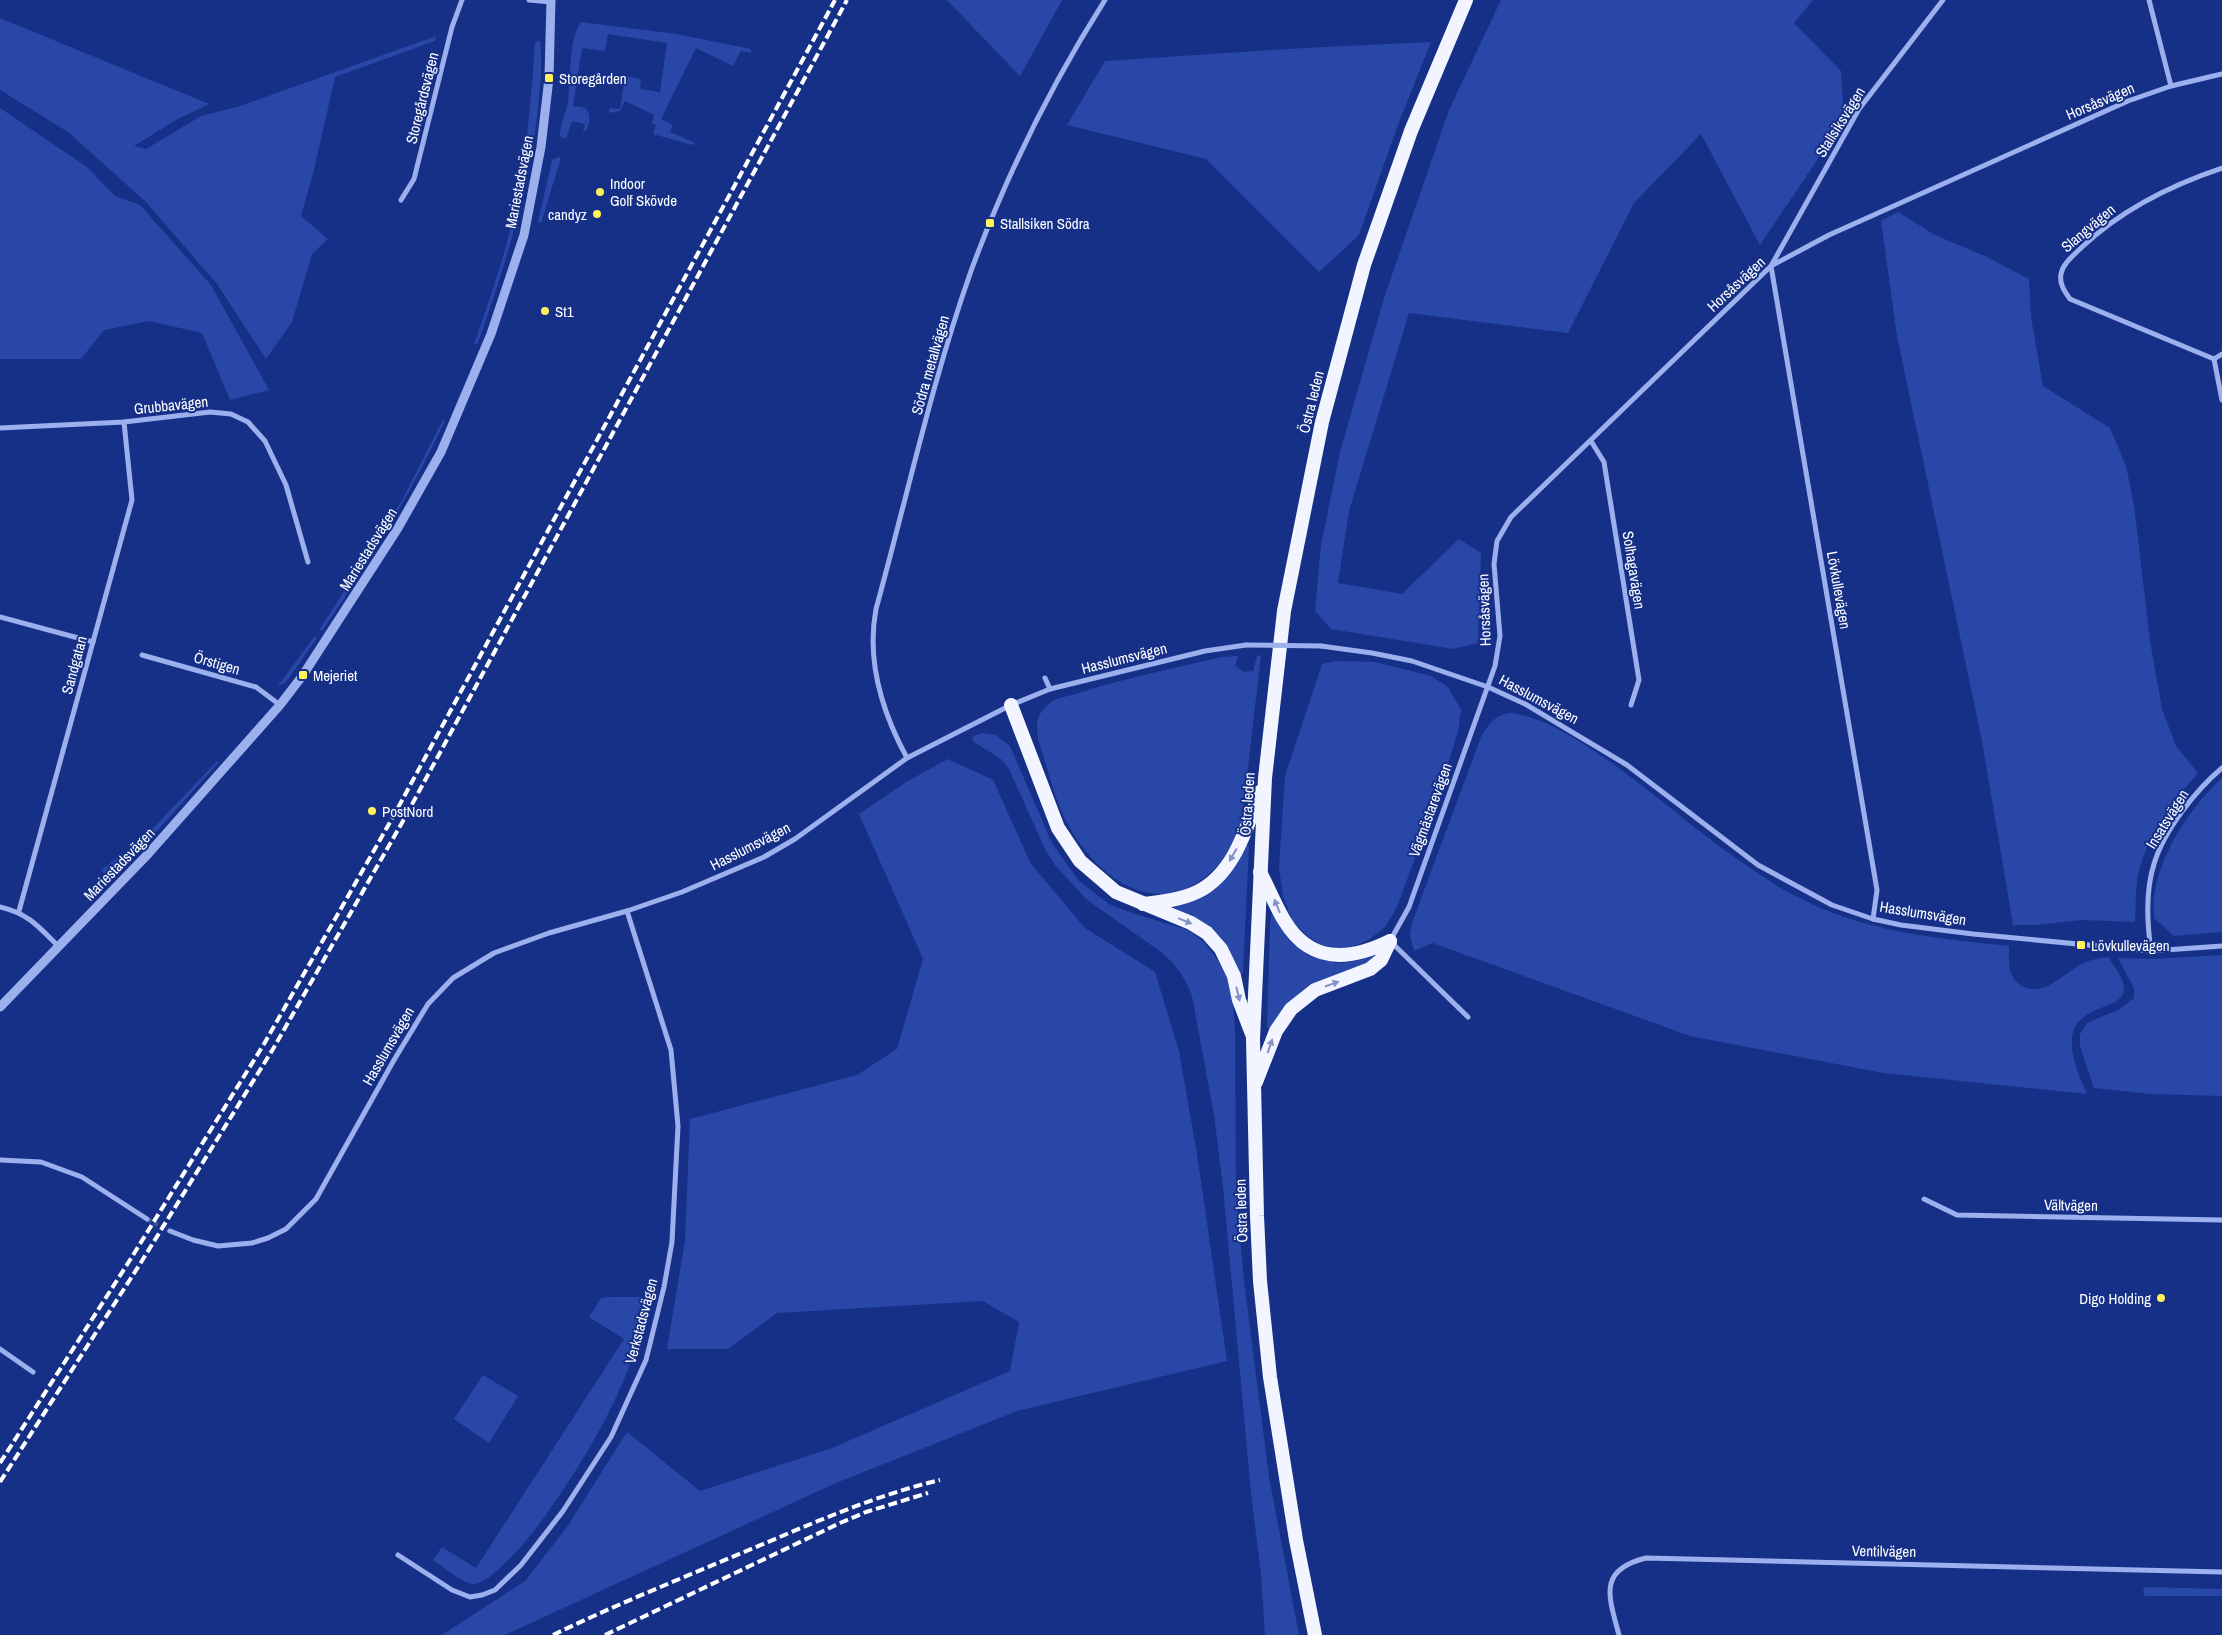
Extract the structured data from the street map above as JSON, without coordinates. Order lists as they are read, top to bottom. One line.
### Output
{"streets":{"highway":["Östra leden"],"street":["Storegårdsvägen","Horsåsvägen","Stallsiksvägen","Mariestadsvägen","Slangvägen","Södra metallvägen","Grubbavägen","Solhagavägen","Lövkullevägen","Hasslumsvägen","Örstigen","Sandgatan","Vägmästarevägen","Insatsvägen","Vältvägen","Verkstadsvägen","Ventilvägen"]},"crossings":[["Horsåsvägen","Stallsiksvägen"],["Horsåsvägen","Solhagavägen"],["Horsåsvägen","Lövkullevägen"],["Horsåsvägen","Hasslumsvägen"],["Horsåsvägen","Vägmästarevägen"],["Stallsiksvägen","Lövkullevägen"],["Mariestadsvägen","Örstigen"],["Södra metallvägen","Hasslumsvägen"],["Grubbavägen","Sandgatan"],["Lövkullevägen","Hasslumsvägen"],["Hasslumsvägen","Vägmästarevägen"],["Hasslumsvägen","Insatsvägen"],["Hasslumsvägen","Verkstadsvägen"]],"places":{"transit":["Storegården","Stallsiken Södra","Mejeriet","Lövkullevägen"],"other":["Indoor Golf Skövde","candyz","St1","PostNord","Digo Holding"]}}
